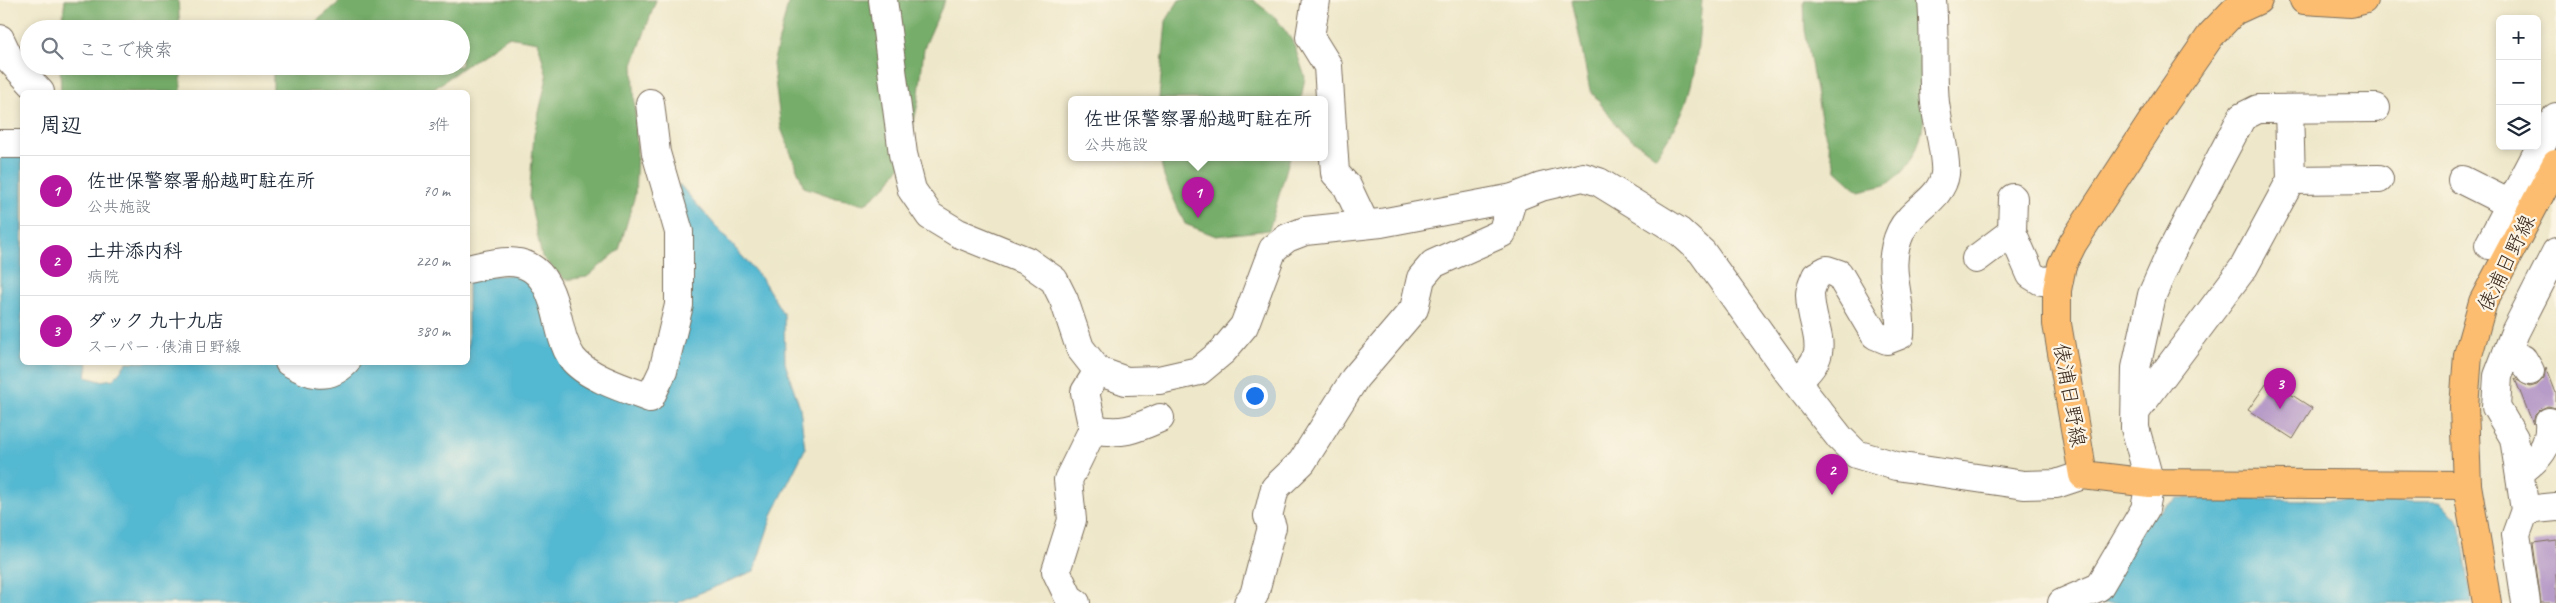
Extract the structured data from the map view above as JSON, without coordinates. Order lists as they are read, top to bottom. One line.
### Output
{"streets":{"main road":["俵浦日野線"]},"page":{"map_buttons":["+","−"],"search":"ここで検索","heading":["周辺","3件"],"popup":["佐世保警察署船越町駐在所","公共施設"],"list":[{"mark":"1","name":"佐世保警察署船越町駐在所","note":"公共施設","value":"70 m"},{"mark":"2","name":"土井添内科","note":"病院","value":"220 m"},{"mark":"3","name":"ダック 九十九店","note":"スーパー · 俵浦日野線","value":"380 m"}],"pins":["1","3","2"]}}
